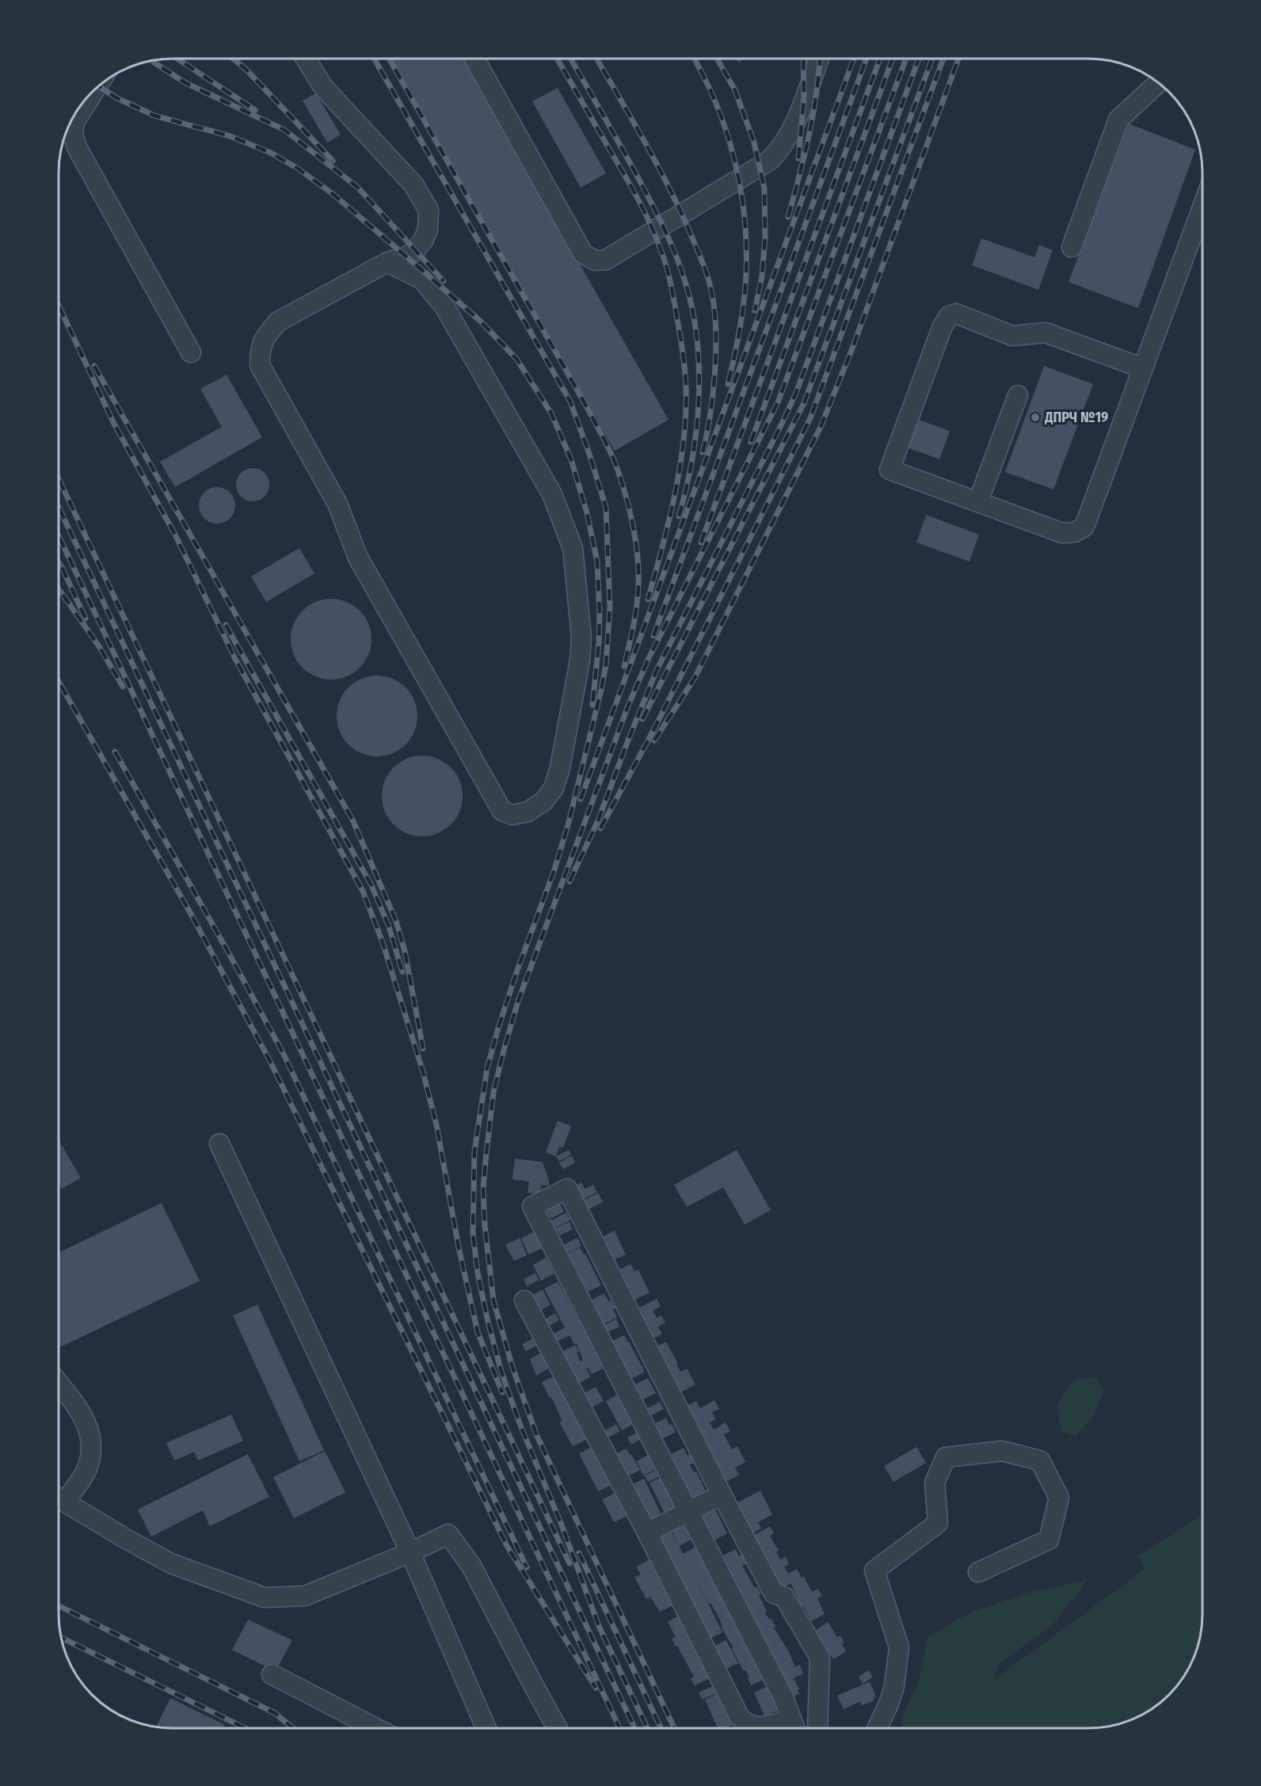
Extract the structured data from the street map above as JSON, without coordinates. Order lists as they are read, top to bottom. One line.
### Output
{"places":["ДПРЧ №19"]}
